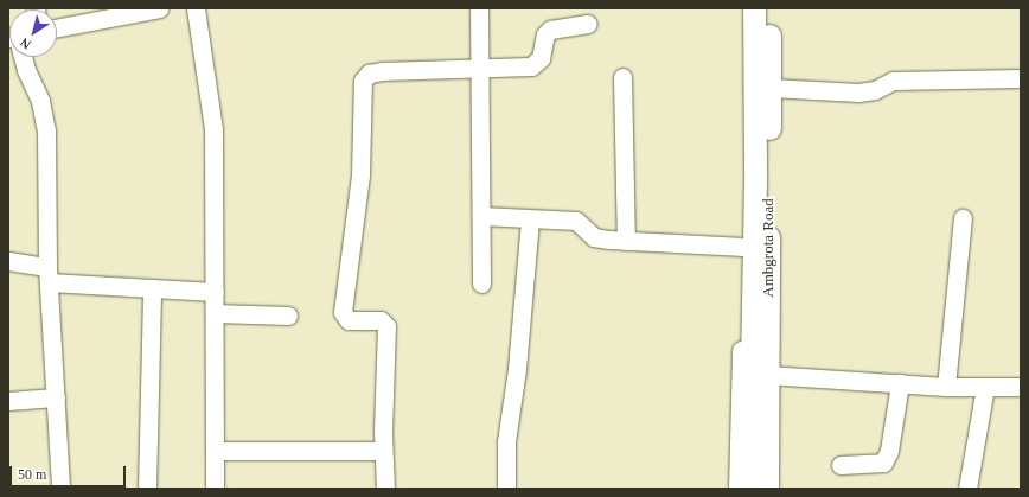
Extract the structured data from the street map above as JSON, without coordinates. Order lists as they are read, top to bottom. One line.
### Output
{"streets":{"main road":["Ambgrota Road"]},"scale_bar":"50 m","north":"bottom left"}
